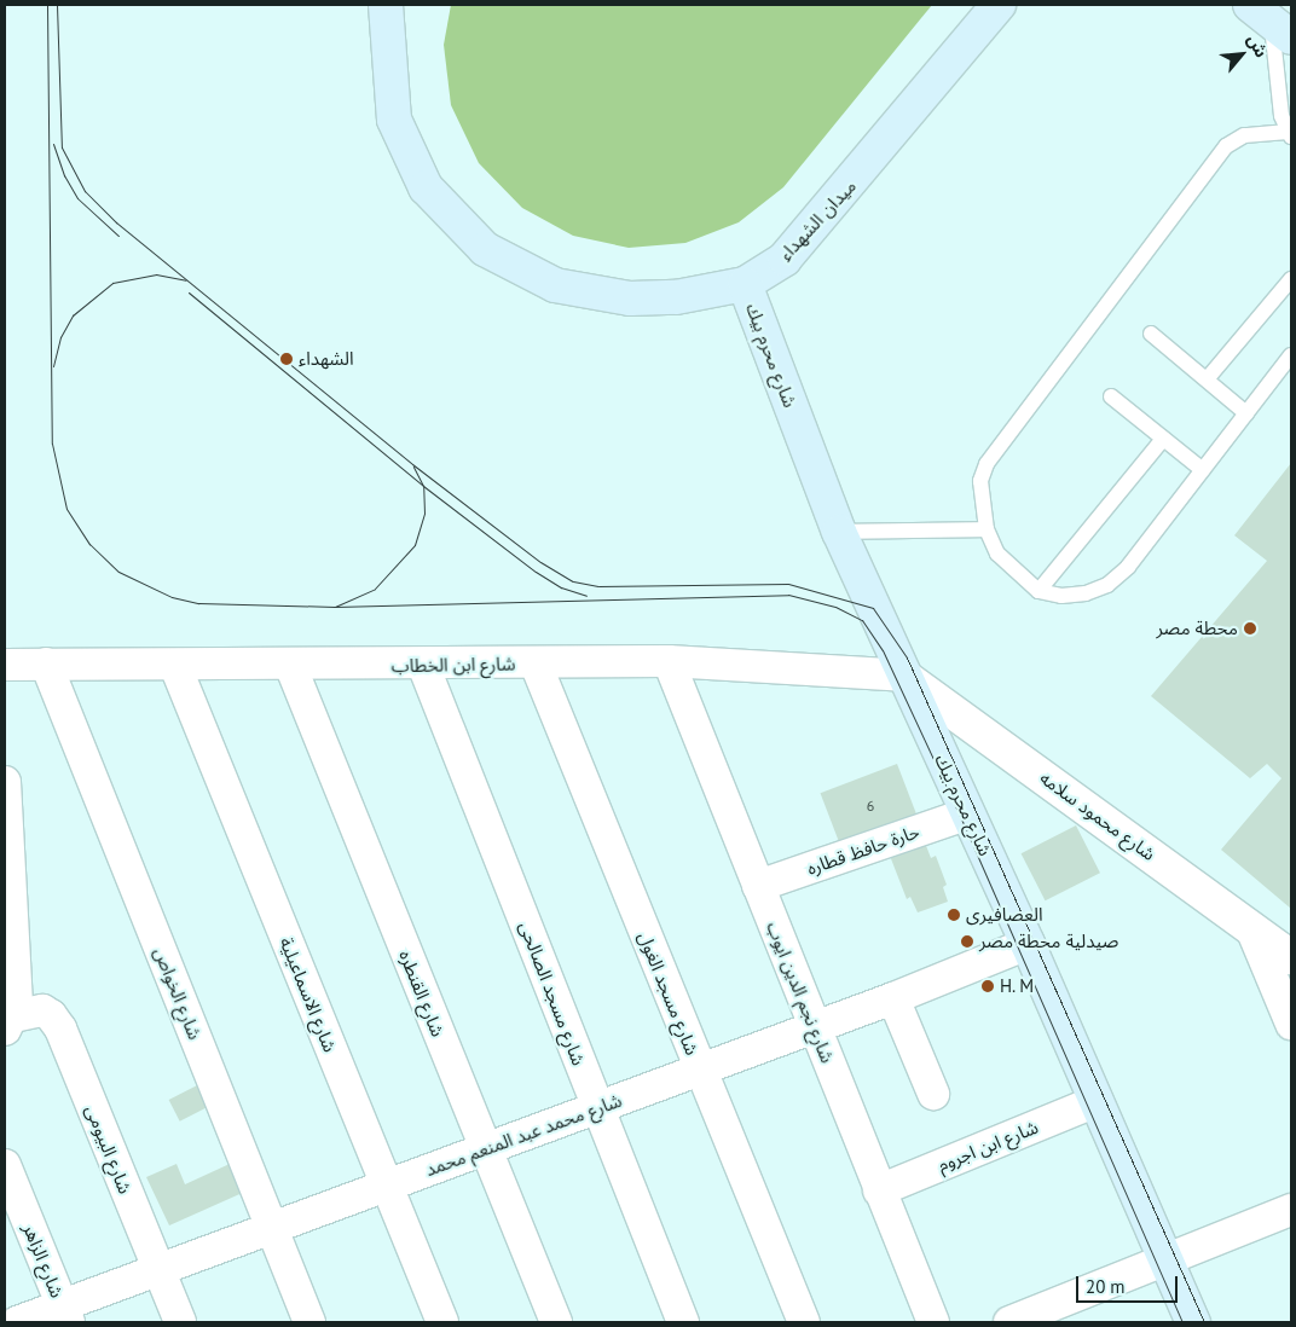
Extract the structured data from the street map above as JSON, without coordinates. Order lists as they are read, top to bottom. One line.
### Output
{"streets":{"main road":["ميدان الشهداء","شارع محرم بيك"],"street":["شارع ابن الخطاب","شارع محمود سلامه","حارة حافظ قطاره","شارع نجم الدين ايوب","شارع الخواص","شارع القنطره","شارع مسجد الصالحى","شارع مسجد الغول","شارع الاسماعيلية","شارع محمد عبد المنعم محمد","شارع ابن اجروم","شارع البيومى","شارع الزاهر"]},"crossings":[["ميدان الشهداء","شارع محرم بيك"],["شارع محرم بيك","شارع ابن الخطاب"],["شارع محرم بيك","شارع محمود سلامه"],["شارع محرم بيك","حارة حافظ قطاره"],["شارع محرم بيك","شارع محمد عبد المنعم محمد"],["شارع محرم بيك","شارع ابن اجروم"],["شارع ابن الخطاب","شارع محمود سلامه"],["شارع ابن الخطاب","شارع نجم الدين ايوب"],["شارع ابن الخطاب","شارع الخواص"],["شارع ابن الخطاب","شارع القنطره"],["شارع ابن الخطاب","شارع مسجد الصالحى"],["شارع ابن الخطاب","شارع مسجد الغول"],["شارع ابن الخطاب","شارع الاسماعيلية"],["حارة حافظ قطاره","شارع نجم الدين ايوب"],["شارع نجم الدين ايوب","شارع محمد عبد المنعم محمد"],["شارع نجم الدين ايوب","شارع ابن اجروم"],["شارع الخواص","شارع محمد عبد المنعم محمد"],["شارع القنطره","شارع محمد عبد المنعم محمد"],["شارع مسجد الصالحى","شارع محمد عبد المنعم محمد"],["شارع مسجد الغول","شارع محمد عبد المنعم محمد"],["شارع الاسماعيلية","شارع محمد عبد المنعم محمد"],["شارع محمد عبد المنعم محمد","شارع البيومى"],["شارع محمد عبد المنعم محمد","شارع الزاهر"]],"places":["الشهداء","محطة مصر","العصافيرى","صيدلية محطة مصر","H. M"],"house_numbers":["6"],"scale_bar":"20 m","north":"top right"}
